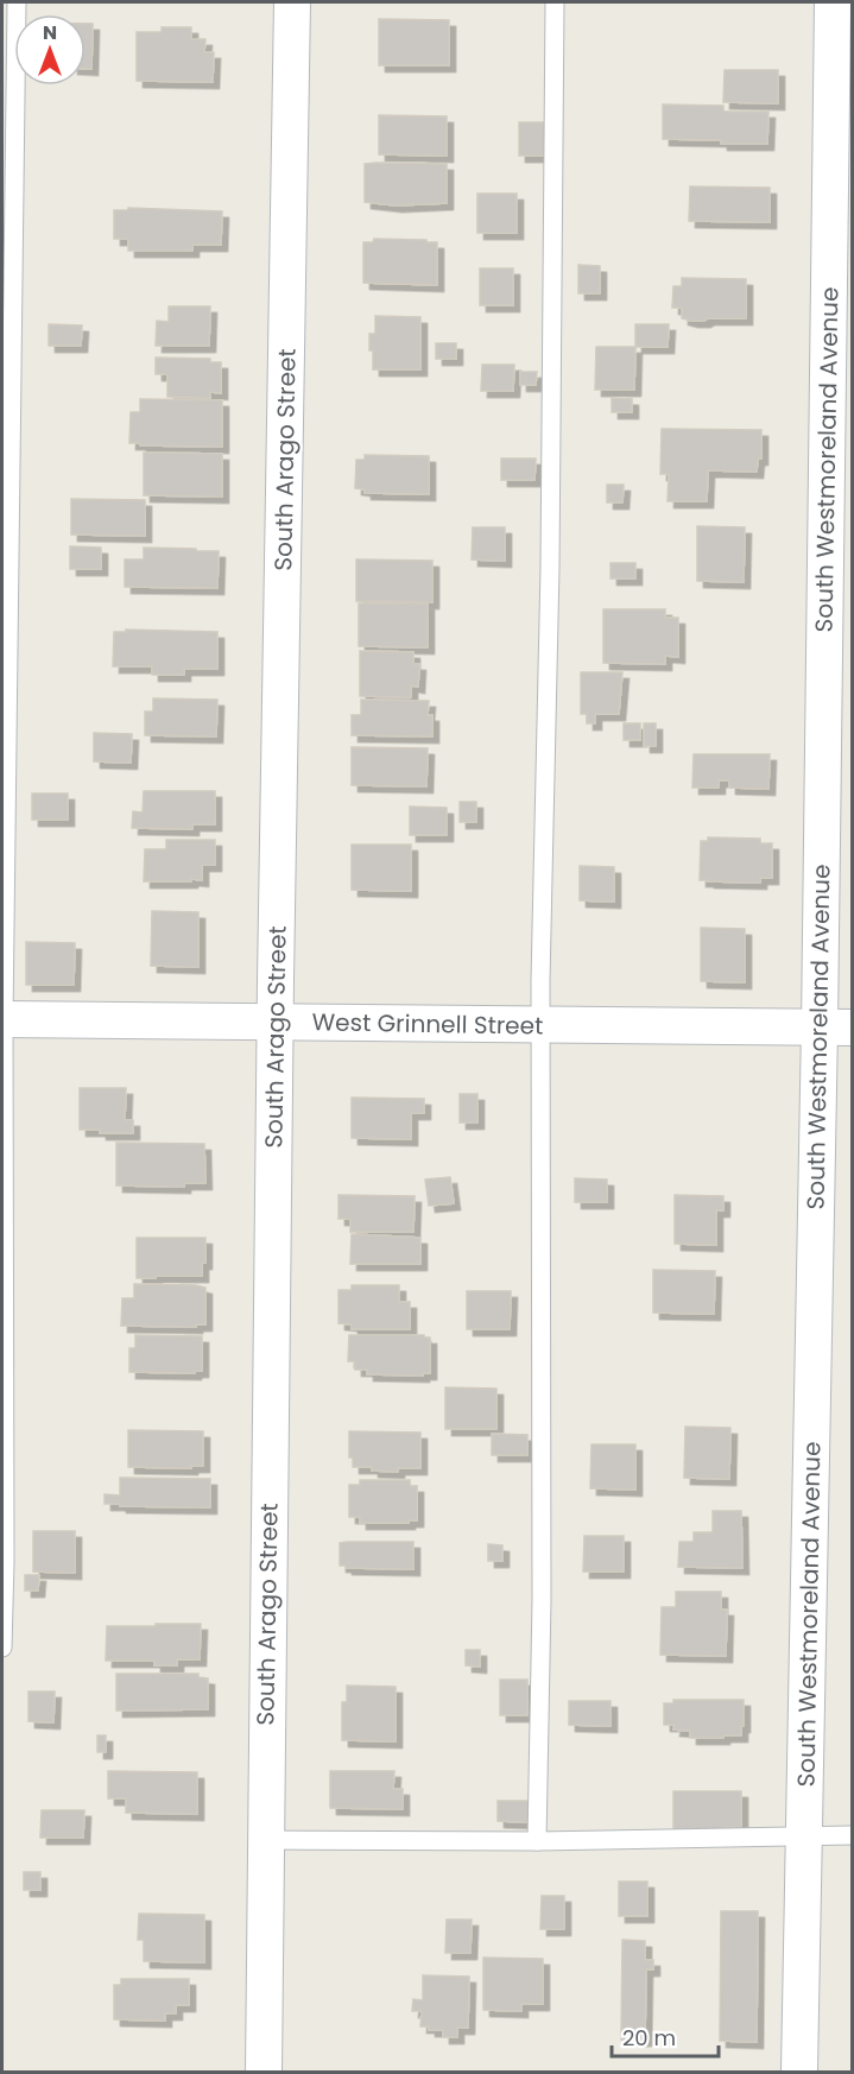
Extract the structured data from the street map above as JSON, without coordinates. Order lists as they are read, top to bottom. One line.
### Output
{"streets":{"street":["South Arago Street","South Westmoreland Avenue","West Grinnell Street"]},"crossings":[["South Arago Street","West Grinnell Street"],["South Westmoreland Avenue","West Grinnell Street"]],"scale_bar":"20 m","north":"top"}
